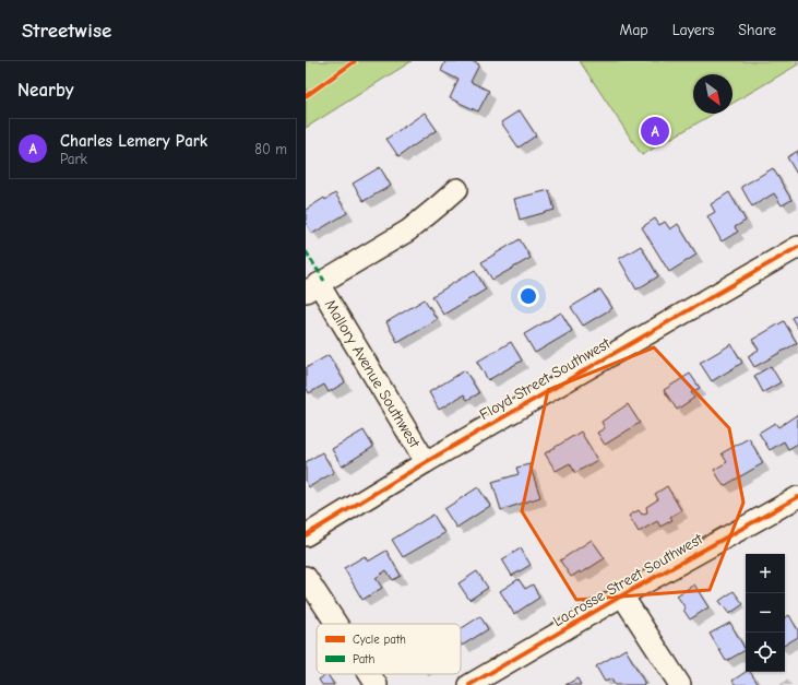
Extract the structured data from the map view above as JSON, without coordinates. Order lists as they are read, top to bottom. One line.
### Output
{"streets":{"street":["Mallory Avenue Southwest","Floyd Street Southwest","Lacrosse Street Southwest"]},"crossings":[["Mallory Avenue Southwest","Floyd Street Southwest"]],"legend":["Cycle path","Path"],"north":"bottom right","page":{"header":"Streetwise","nav":["Map","Layers","Share"],"heading":"Nearby","pins":"A","list":[{"mark":"A","name":"Charles Lemery Park","note":"Park","value":"80 m"}],"map_buttons":["+","−"]}}
